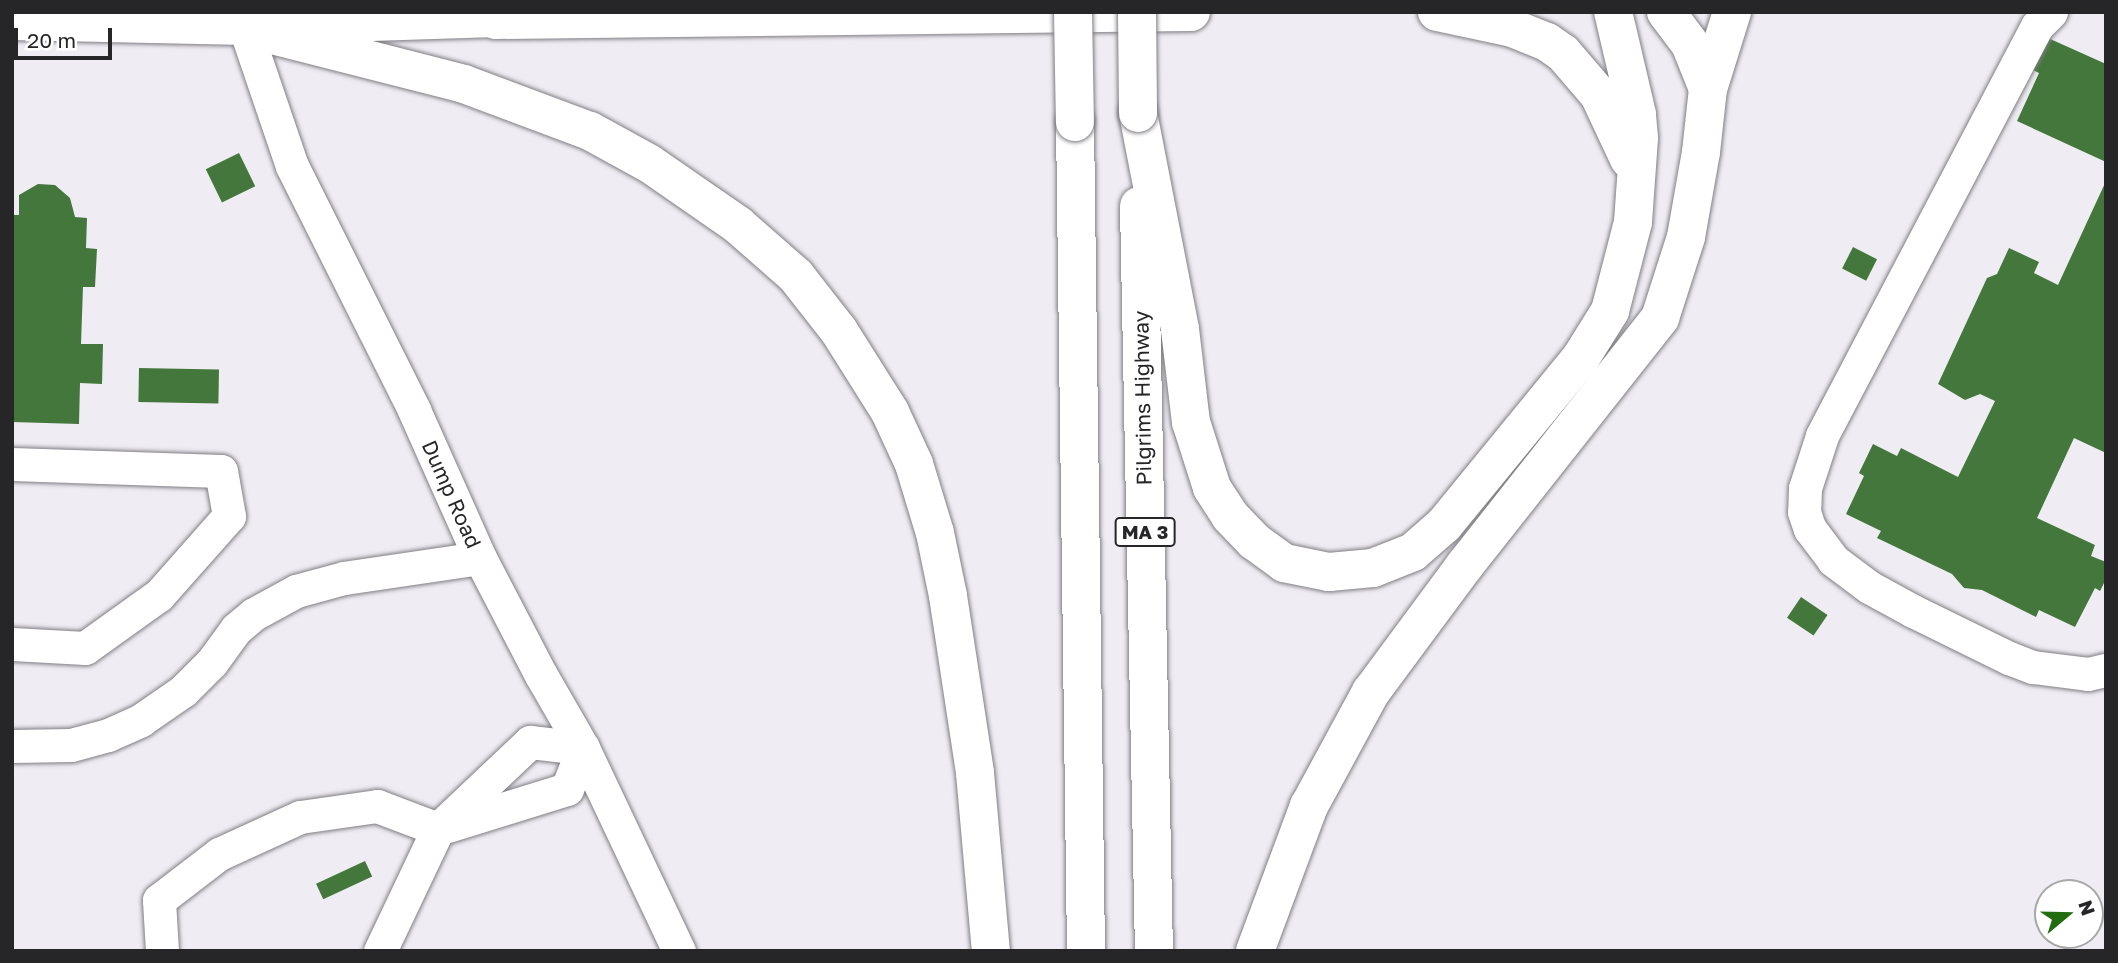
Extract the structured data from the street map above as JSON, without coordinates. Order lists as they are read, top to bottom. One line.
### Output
{"streets":{"main road":["Pilgrims Highway","MA 3"],"street":["Dump Road"]},"scale_bar":"20 m","north":"right"}
